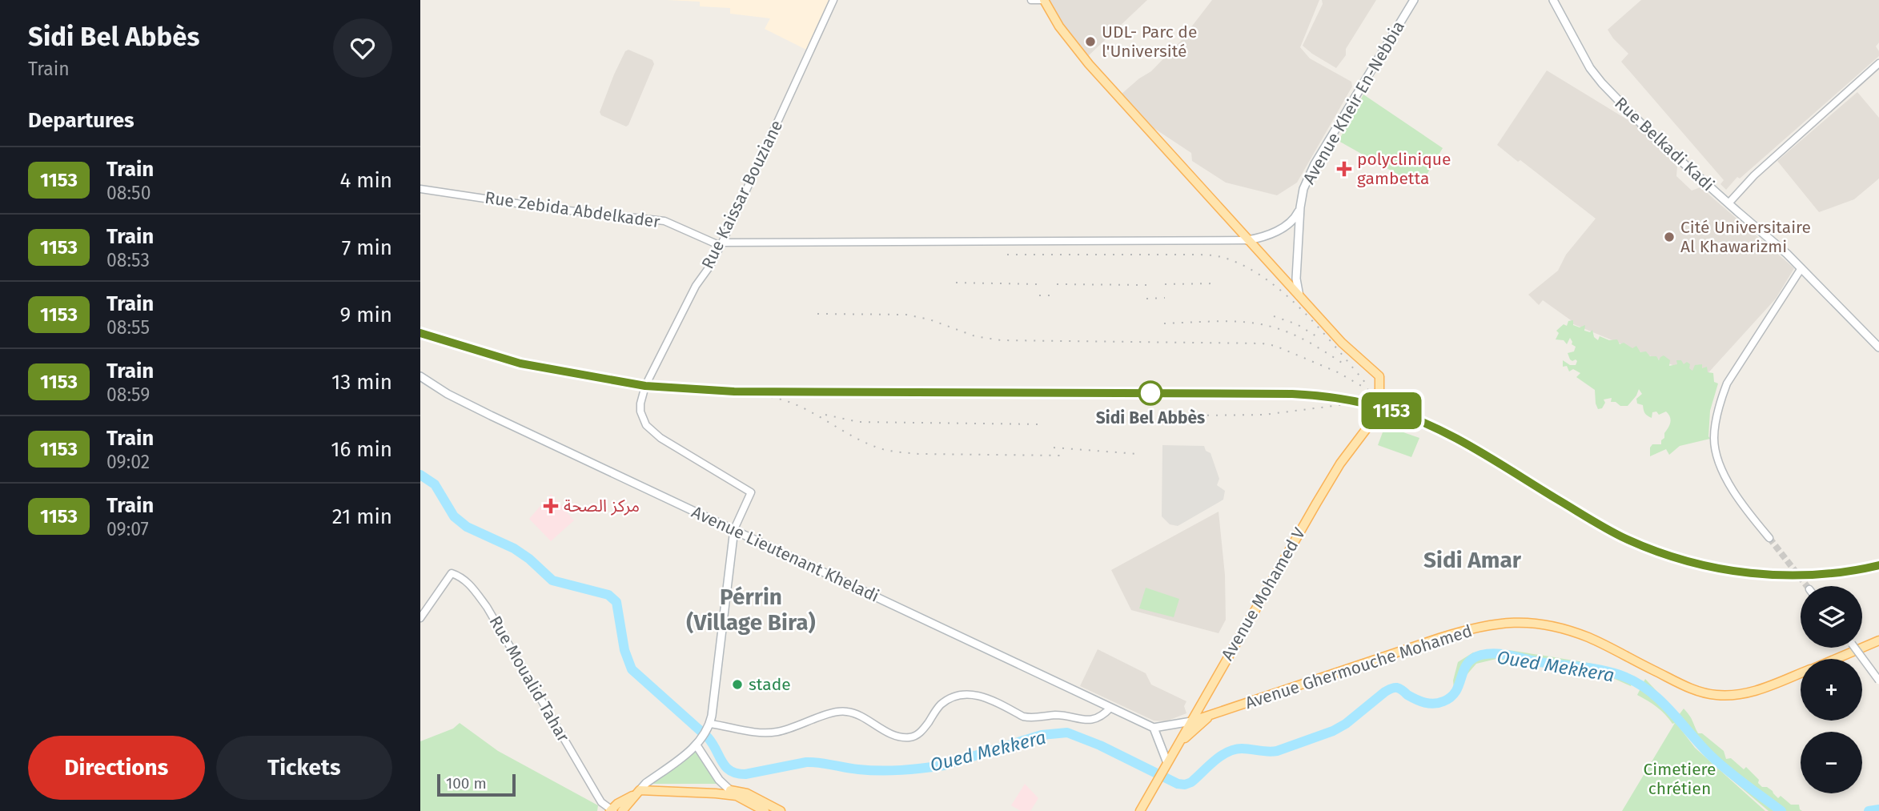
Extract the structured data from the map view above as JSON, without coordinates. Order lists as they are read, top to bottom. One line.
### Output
{"streets":{"main road":["Avenue Kheir En-Nebbia","Rue Belkadi Kadi","Avenue Lieutenant Kheladi","Avenue Mohamed V","Avenue Ghermouche Mohamed"],"street":["Rue Kaissar Bouziane","Rue Zebida Abdelkader","Rue Moualid Tahar"]},"crossings":[["Avenue Kheir En-Nebbia","Avenue Mohamed V"],["Rue Kaissar Bouziane","Rue Zebida Abdelkader"],["Rue Kaissar Bouziane","Avenue Lieutenant Kheladi"],["Avenue Mohamed V","Avenue Ghermouche Mohamed"]],"districts":["Sidi Amar","Pérrin (Village Bira)"],"water":["Oued Mekkera"],"parks":["Cimetiere chrétien"],"places":{"other":["UDL- Parc de l'Université","Cité Universitaire Al Khawarizmi","Sidi Bel Abbès","stade"],"health":["polyclinique gambetta","مركز الصحة"]},"scale_bar":"100 m","page":{"heading":[["Sidi Bel Abbès","Train"],"Departures"],"on_map":"1153","list":[{"mark":"1153","name":"Train","note":"08:50","value":"4 min"},{"mark":"1153","name":"Train","note":"08:53","value":"7 min"},{"mark":"1153","name":"Train","note":"08:55","value":"9 min"},{"mark":"1153","name":"Train","note":"08:59","value":"13 min"},{"mark":"1153","name":"Train","note":"09:02","value":"16 min"},{"mark":"1153","name":"Train","note":"09:07","value":"21 min"}],"map_buttons":["+","−"],"buttons":["Directions","Tickets"],"scale":"100 m"}}
